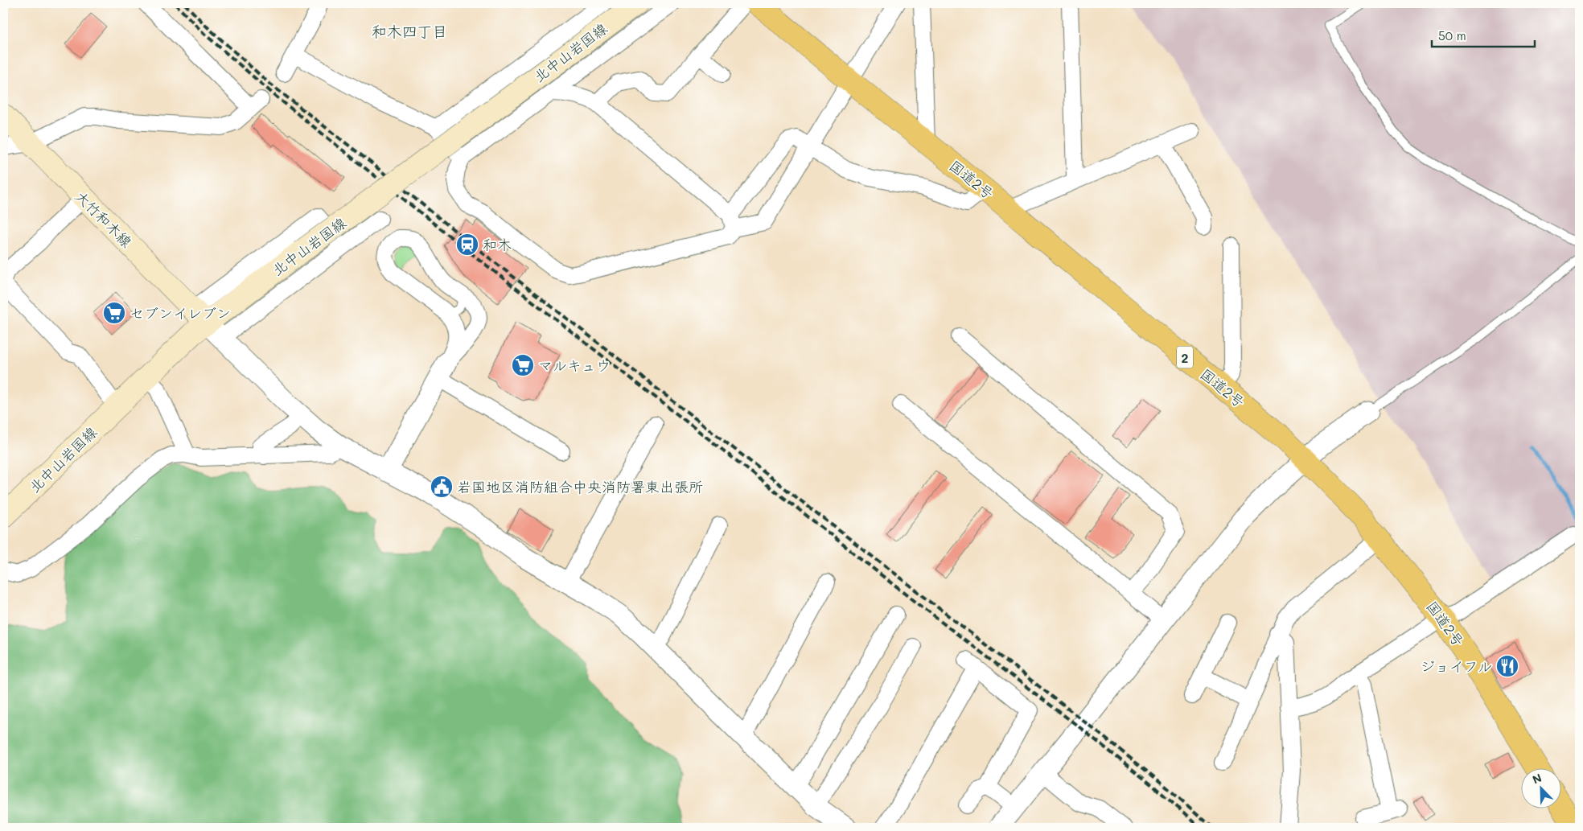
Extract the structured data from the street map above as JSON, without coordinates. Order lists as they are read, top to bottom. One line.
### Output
{"streets":{"highway":["国道2号","2"],"main road":["北中山岩国線","大竹和木線"]},"crossings":[["北中山岩国線","大竹和木線"]],"districts":["和木四丁目"],"places":{"station":["和木"],"supermarket":["セブンイレブン","マルキュウ"],"public building":["岩国地区消防組合中央消防署東出張所"],"restaurant":["ジョイフル"]},"scale_bar":"50 m","north":"top left"}
